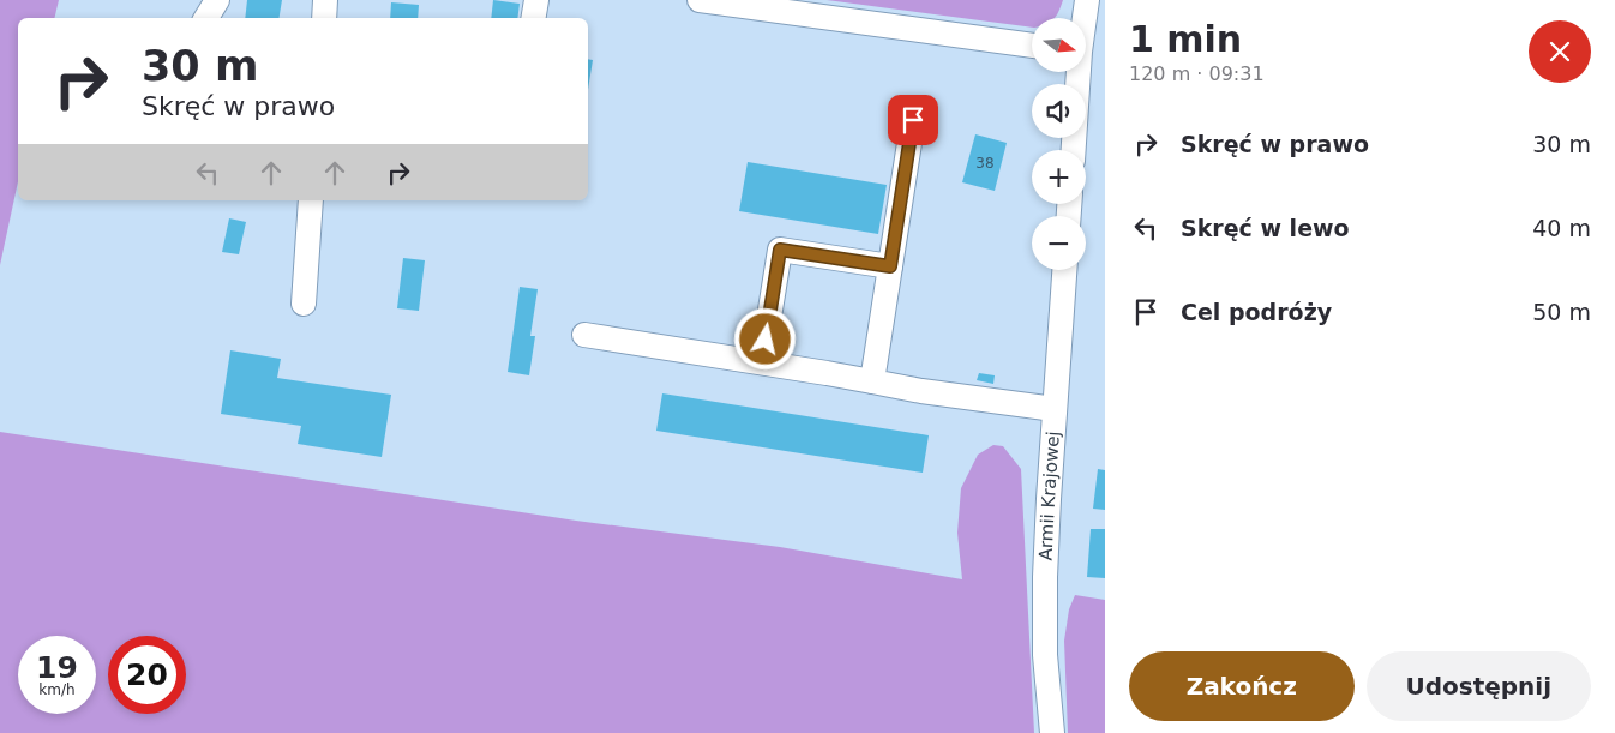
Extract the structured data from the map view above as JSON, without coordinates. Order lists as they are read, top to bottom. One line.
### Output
{"streets":{"street":["Armii Krajowej"]},"house_numbers":["38"],"north":"right","page":{"heading":["1 min","120 m · 09:31"],"map_buttons":["+","−"],"turn":["30 m","Skręć w prawo"],"list":[{"name":"Skręć w prawo","value":"30 m"},{"name":"Skręć w lewo","value":"40 m"},{"name":"Cel podróży","value":"50 m"}],"speed":"19 km/h","limit":"20","buttons":["Zakończ","Udostępnij"]}}
